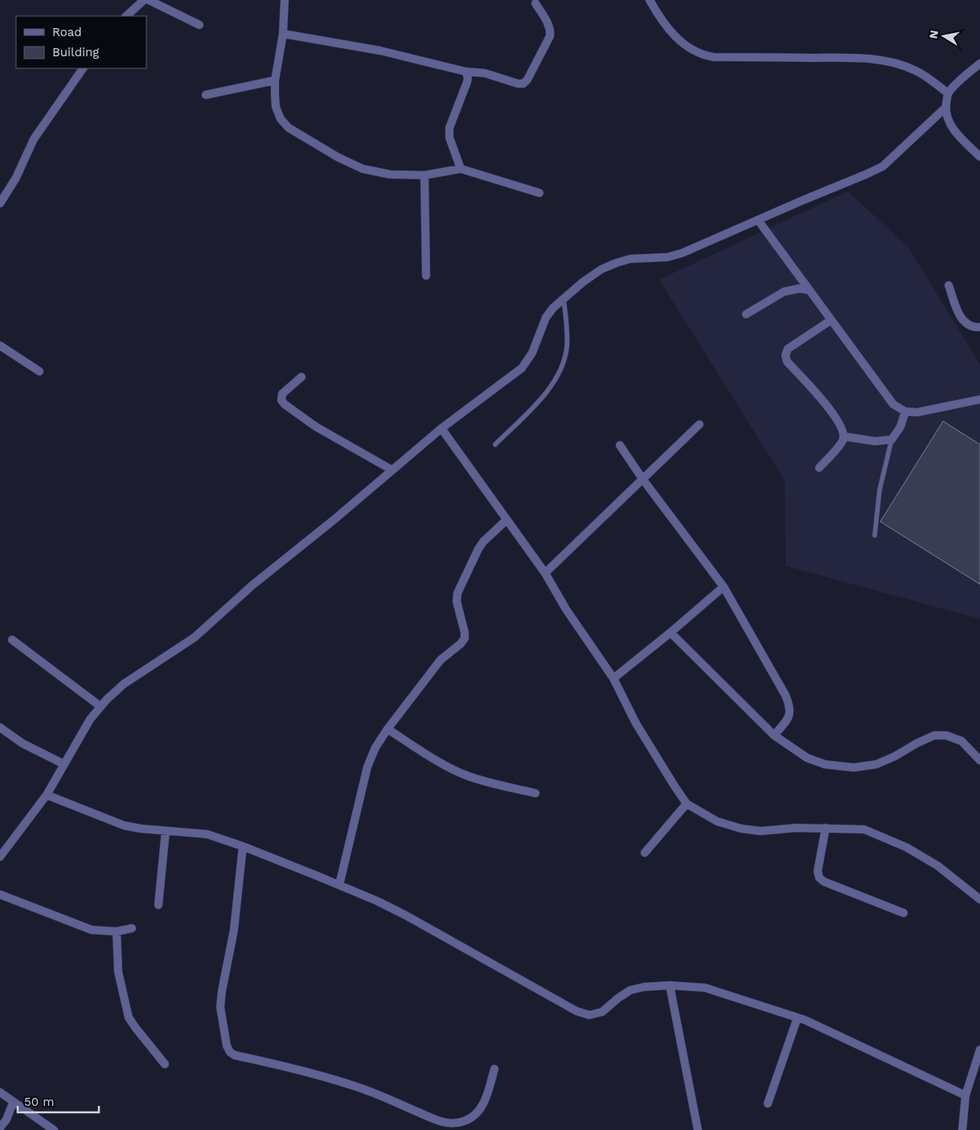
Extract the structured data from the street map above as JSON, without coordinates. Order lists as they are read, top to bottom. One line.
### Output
{"legend":["Road","Building"],"scale_bar":"50 m","north":"left"}
